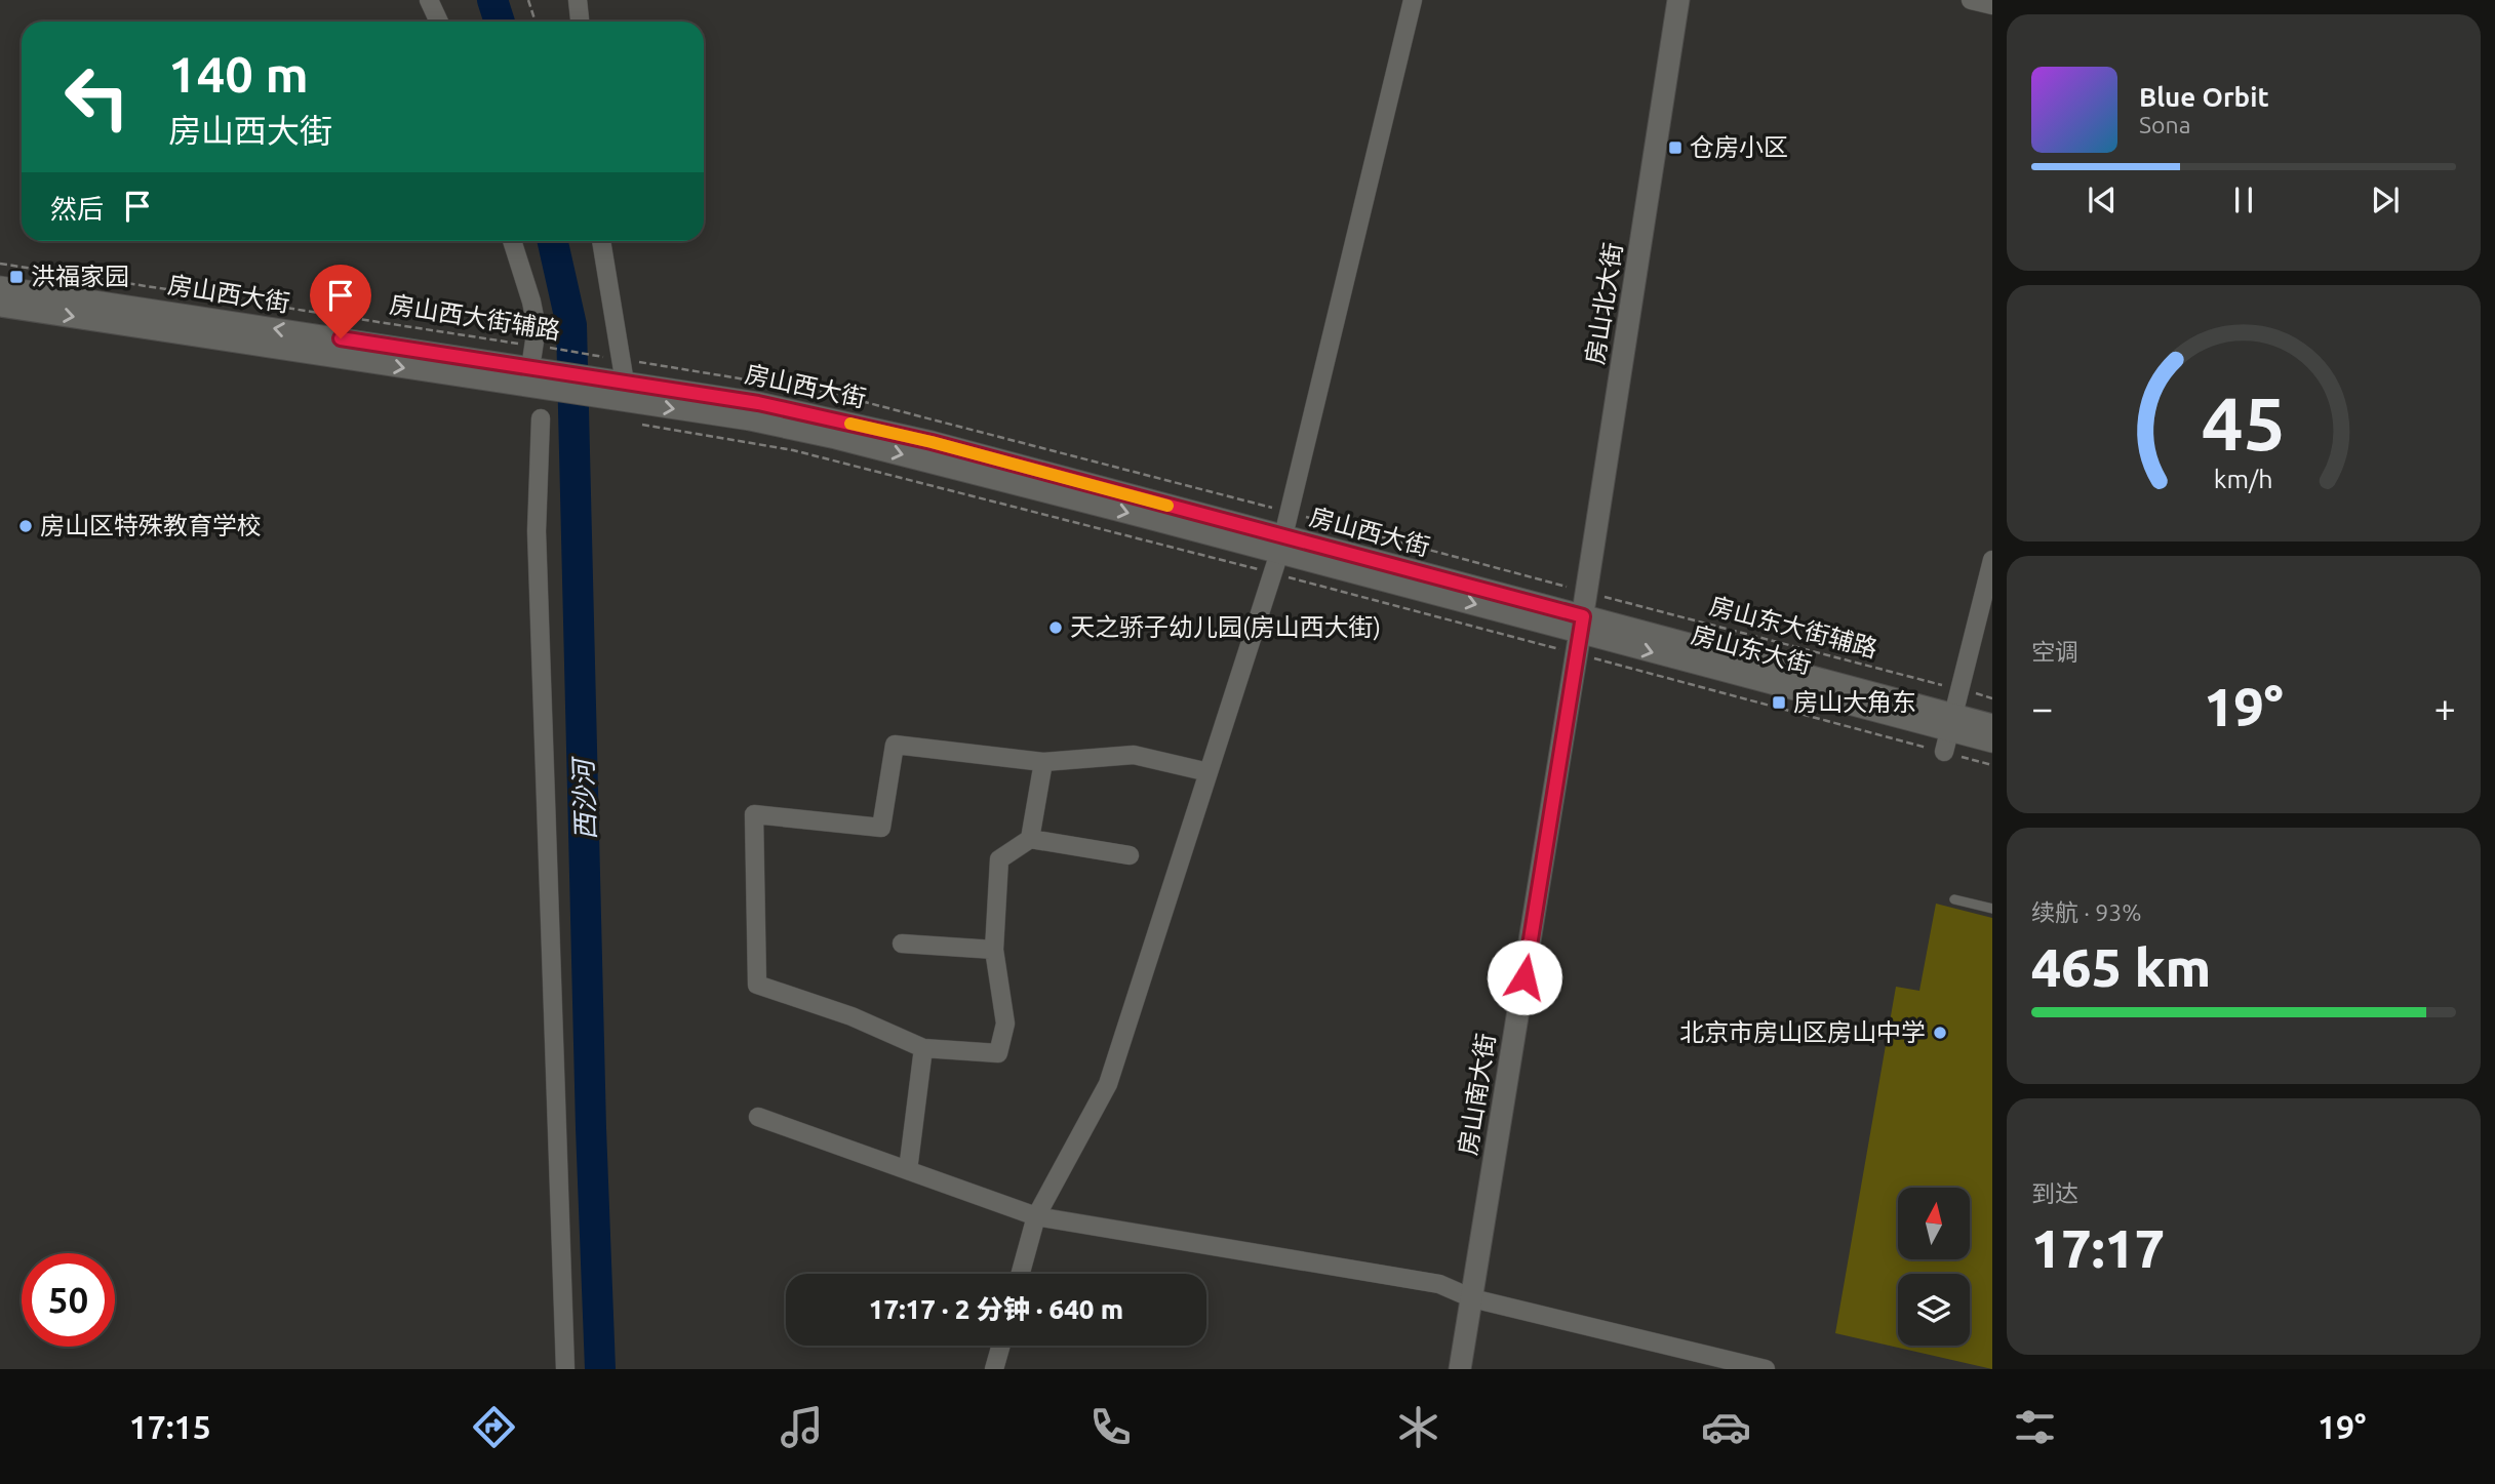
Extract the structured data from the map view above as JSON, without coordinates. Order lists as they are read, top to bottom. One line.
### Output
{"streets":{"main road":["房山西大街","房山北大街","房山东大街","房山南大街"],"path":["房山西大街辅路","房山东大街辅路"]},"crossings":[["房山西大街","房山北大街"],["房山西大街","房山西大街辅路"],["房山西大街","房山东大街"],["房山西大街","房山南大街"],["房山北大街","房山东大街辅路"],["房山北大街","房山东大街"],["房山北大街","房山南大街"],["房山东大街","房山南大街"]],"water":["西沙河"],"places":{"transit":["仓房小区","洪福家园","房山大角东"],"other":["房山区特殊教育学校","天之骄子幼儿园(房山西大街)","北京市房山区房山中学"]},"north":"top","page":{"turn":["140 m","房山西大街"],"song":["Blue Orbit","Sona"],"then":"然后","tile":["空调",["续航 · 93%","465 km"],["到达","17:17"]],"heat":["−","19°","+"],"limit":"50","trip":"17:17 · 2 分钟 · 640 m","tabs":["17:15","19°"],"gauge":["45","km/h"]}}
